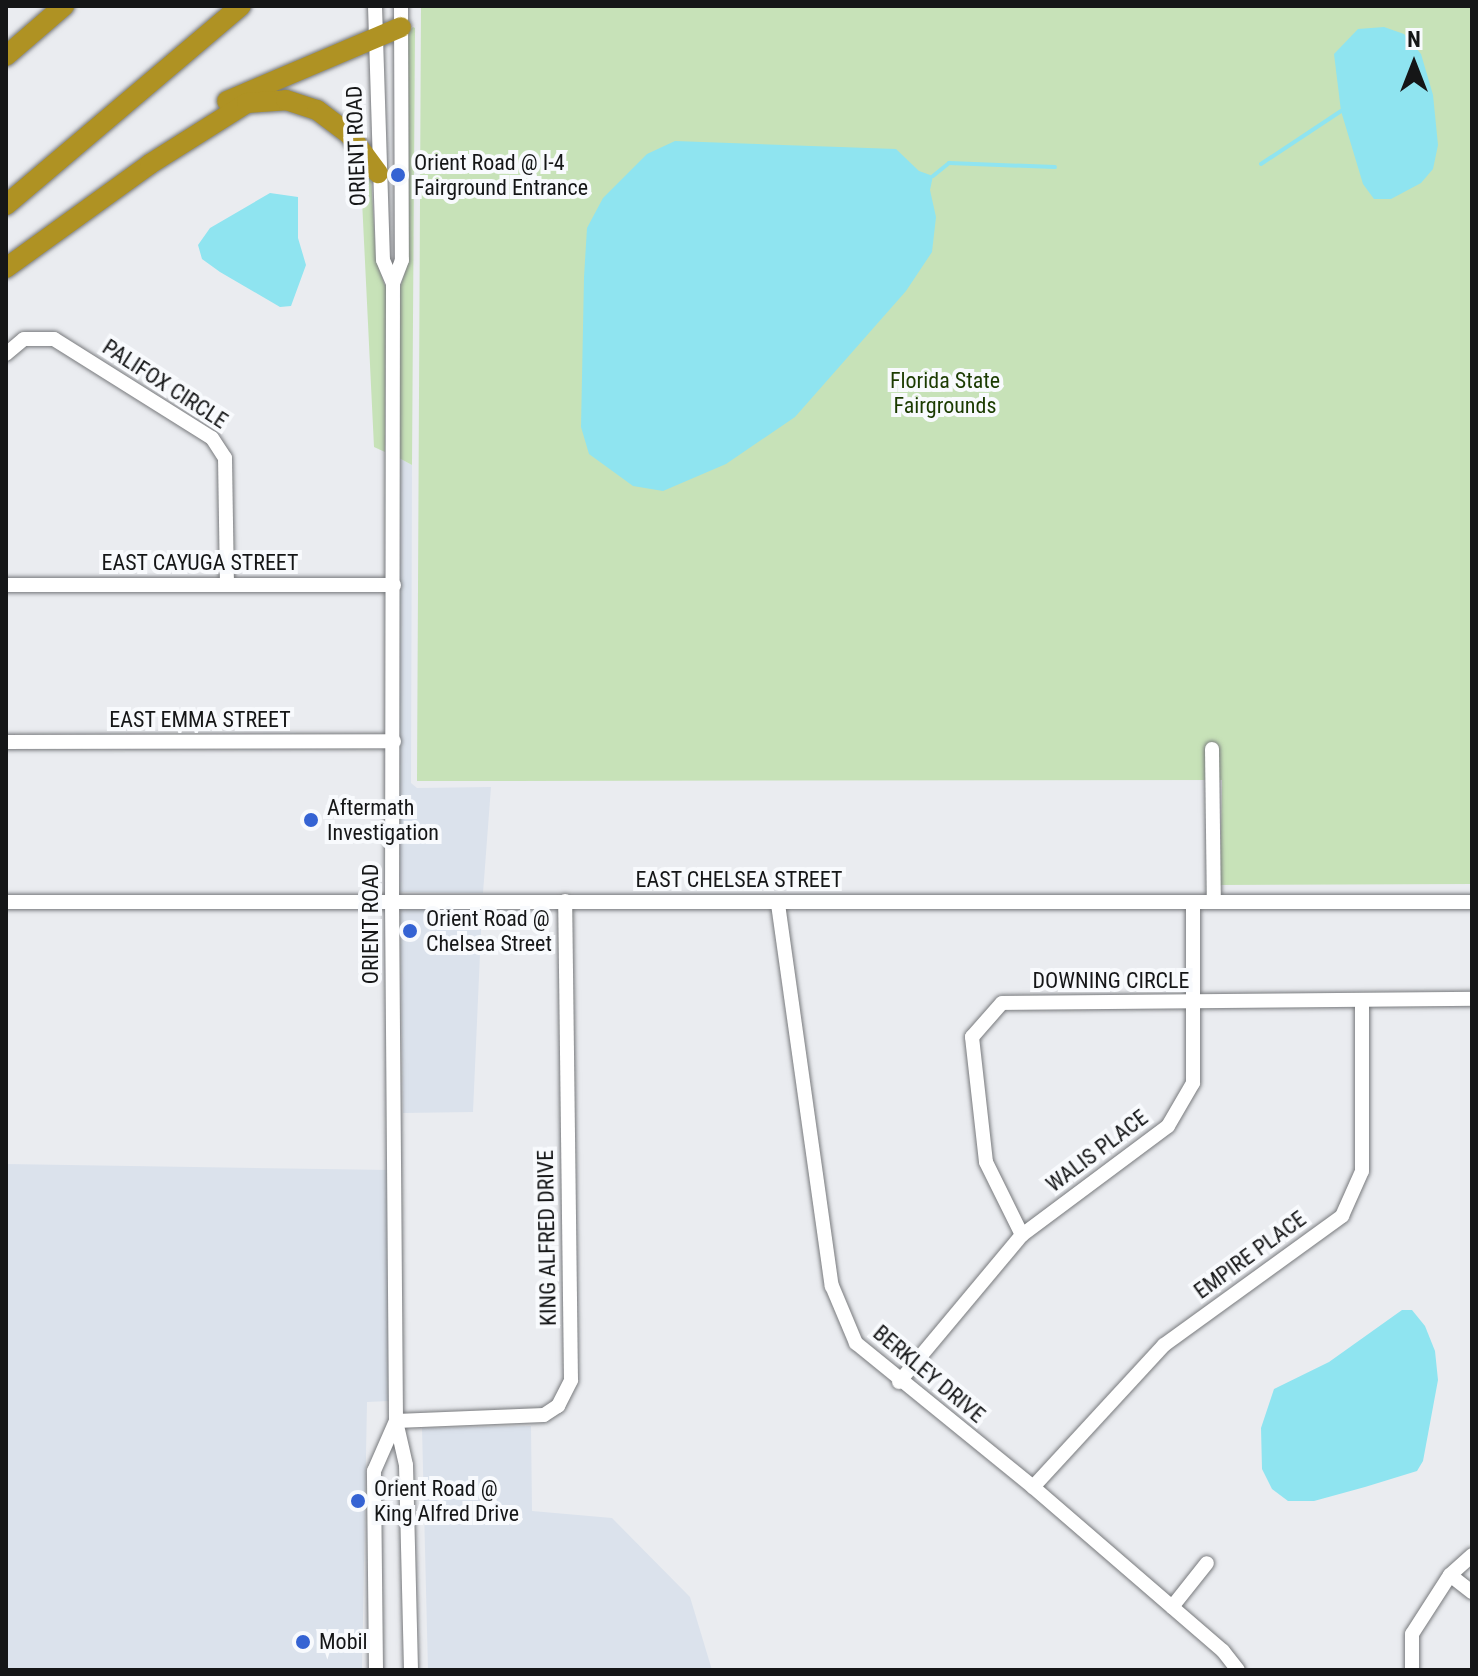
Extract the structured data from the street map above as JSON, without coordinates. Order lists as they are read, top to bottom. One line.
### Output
{"streets":{"street":["ORIENT ROAD","PALIFOX CIRCLE","EAST CAYUGA STREET","EAST EMMA STREET","EAST CHELSEA STREET","DOWNING CIRCLE","WALIS PLACE","KING ALFRED DRIVE","EMPIRE PLACE","BERKLEY DRIVE"]},"crossings":[["ORIENT ROAD","EAST CAYUGA STREET"],["ORIENT ROAD","EAST EMMA STREET"],["ORIENT ROAD","EAST CHELSEA STREET"],["ORIENT ROAD","KING ALFRED DRIVE"],["PALIFOX CIRCLE","EAST CAYUGA STREET"],["EAST CHELSEA STREET","WALIS PLACE"],["EAST CHELSEA STREET","KING ALFRED DRIVE"],["EAST CHELSEA STREET","BERKLEY DRIVE"],["DOWNING CIRCLE","WALIS PLACE"],["DOWNING CIRCLE","EMPIRE PLACE"],["WALIS PLACE","BERKLEY DRIVE"],["EMPIRE PLACE","BERKLEY DRIVE"]],"parks":["Florida State Fairgrounds"],"places":["Orient Road @ I-4 Fairground Entrance","Aftermath Investigation","Orient Road @ Chelsea Street","Orient Road @ King Alfred Drive","Mobil"],"north":"top"}
